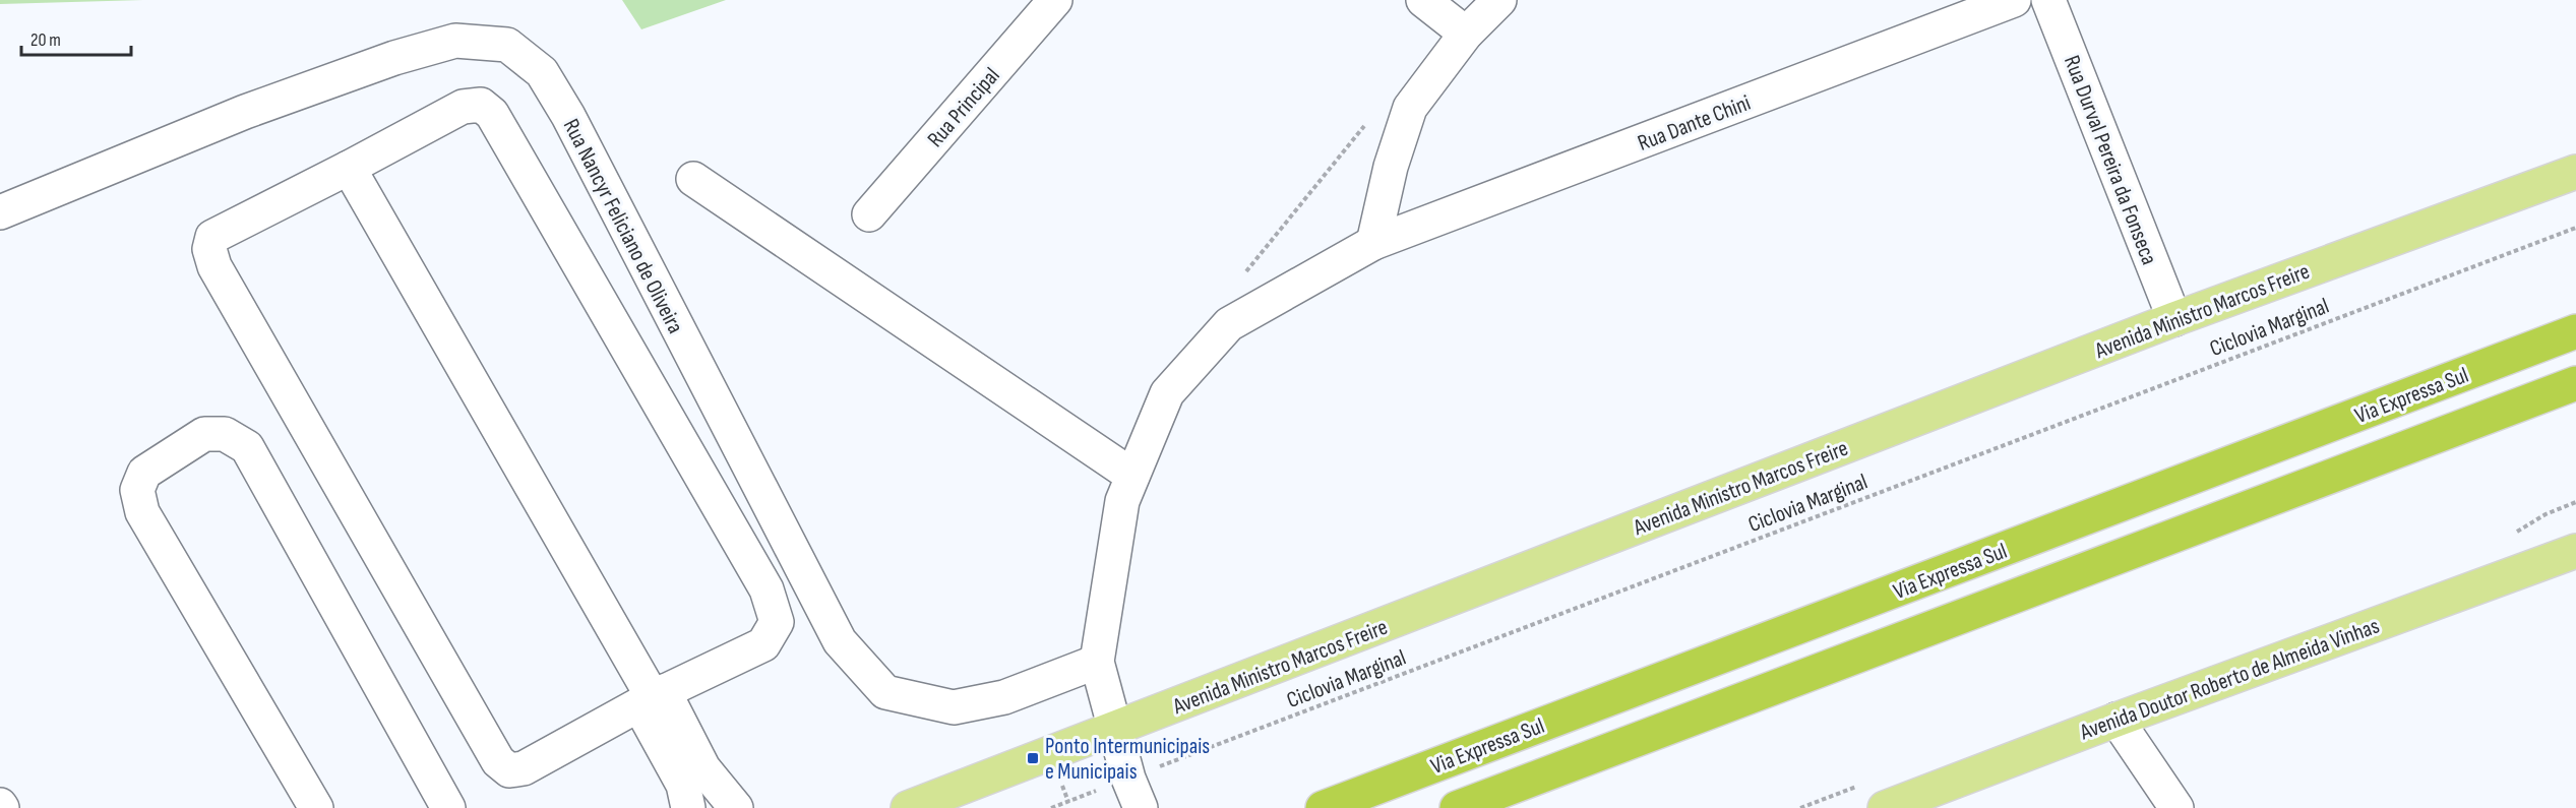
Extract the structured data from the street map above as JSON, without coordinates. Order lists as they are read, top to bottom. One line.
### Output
{"streets":{"highway":["Via Expressa Sul"],"main road":["Avenida Ministro Marcos Freire","Avenida Doutor Roberto de Almeida Vinhas"],"street":["Rua Principal","Rua Dante Chini","Rua Durval Pereira da Fonseca","Rua Nancyr Feliciano de Oliveira"],"path":["Ciclovia Marginal"]},"crossings":[["Rua Dante Chini","Rua Nancyr Feliciano de Oliveira"],["Rua Durval Pereira da Fonseca","Avenida Ministro Marcos Freire"]],"places":{"transit":["Ponto Intermunicipais e Municipais"]},"scale_bar":"20 m"}
